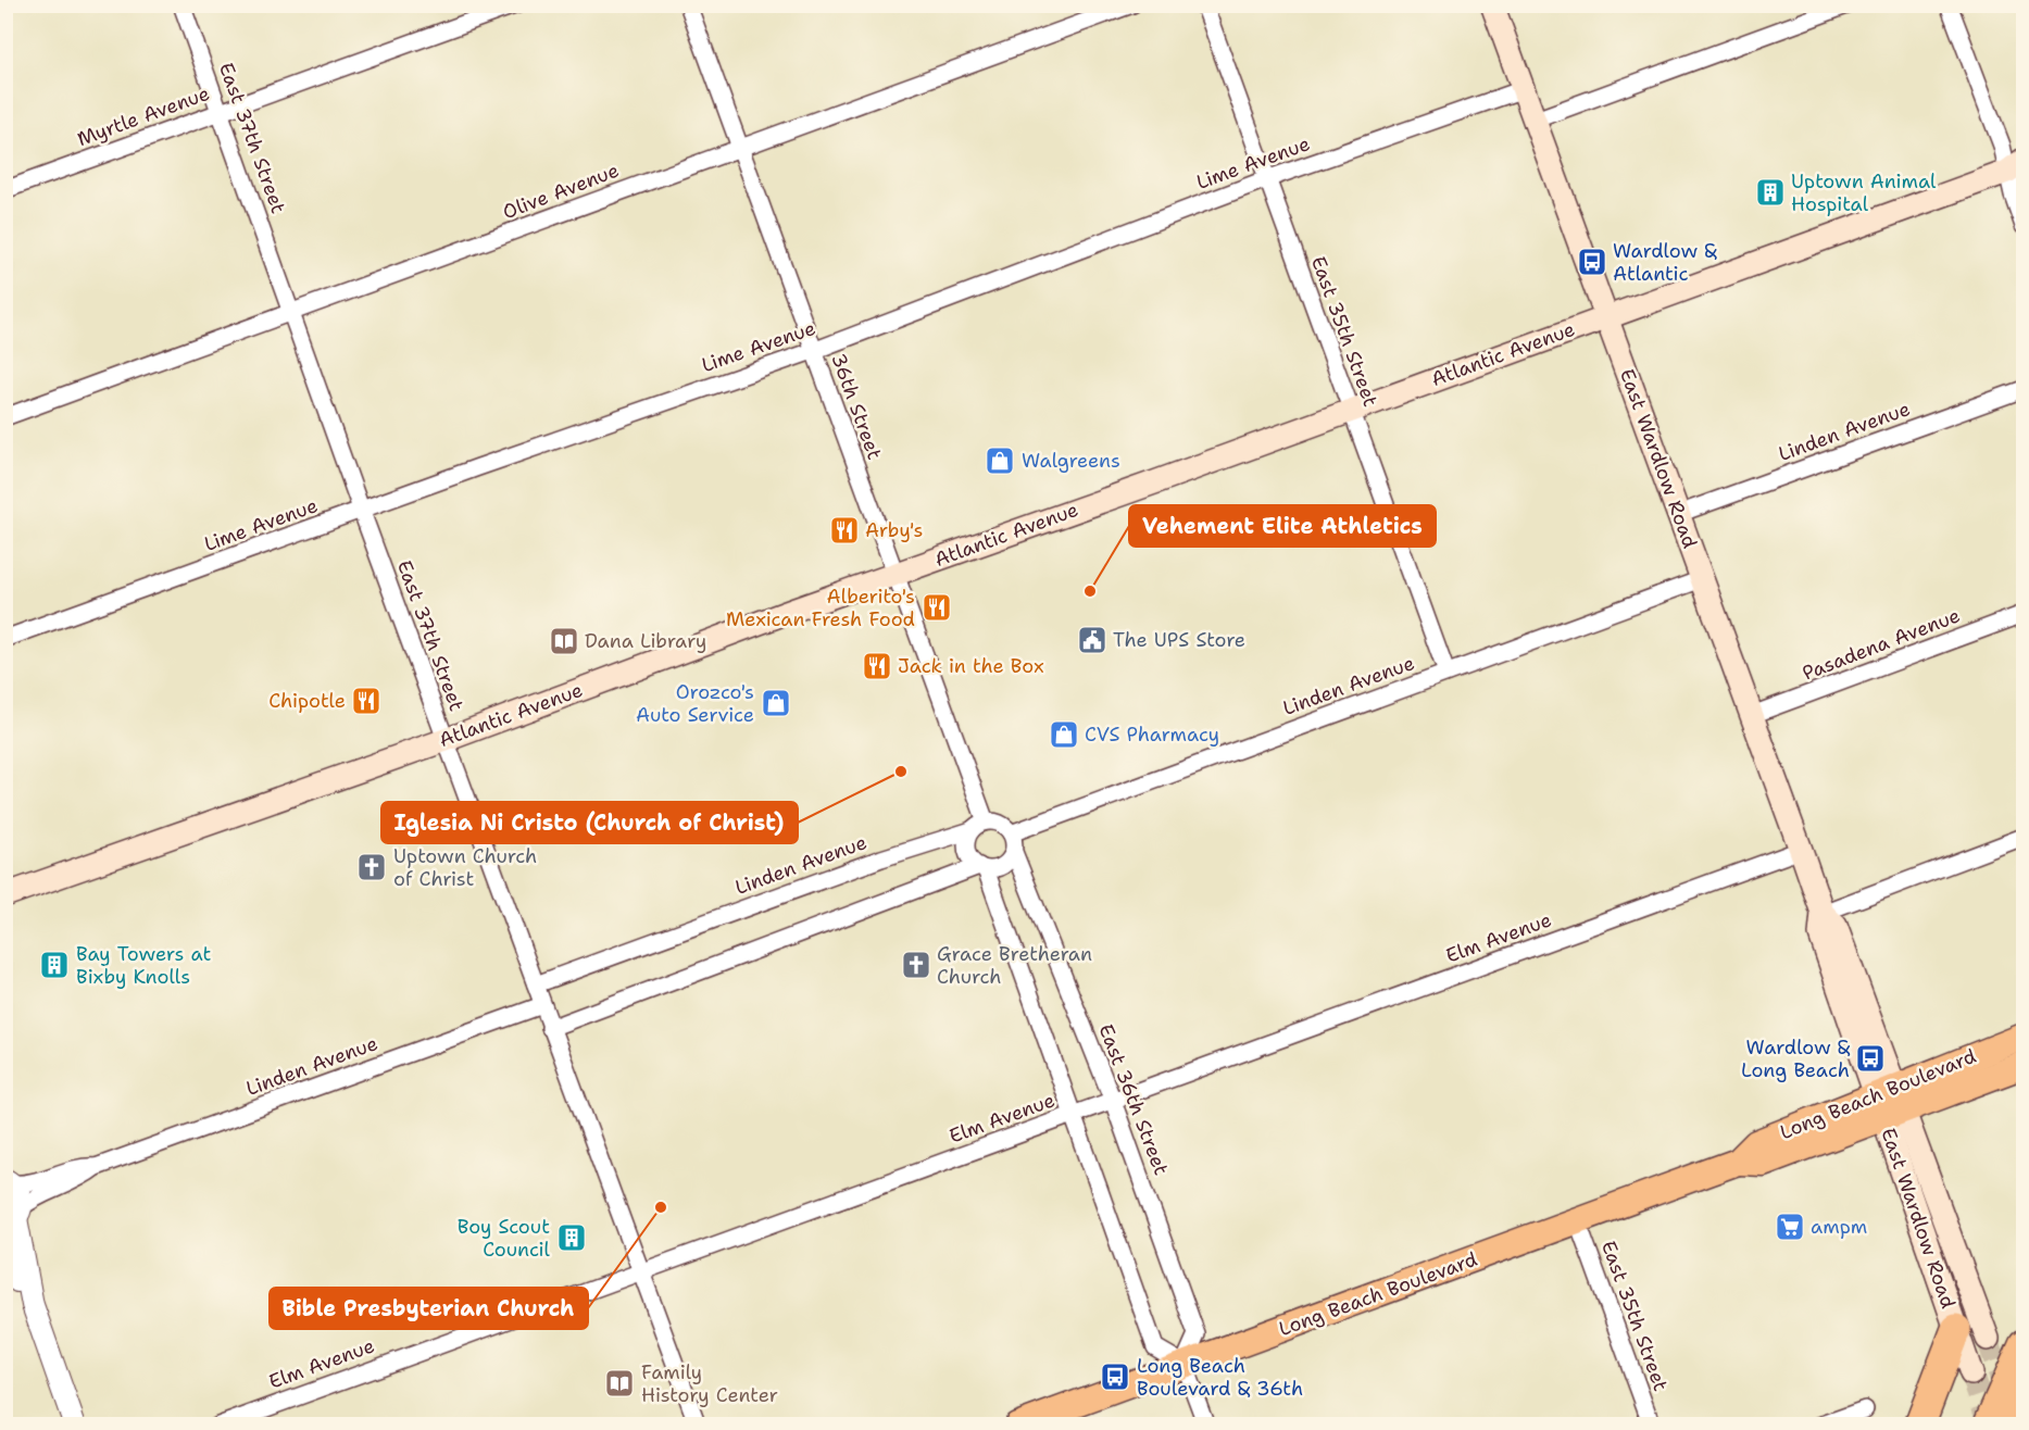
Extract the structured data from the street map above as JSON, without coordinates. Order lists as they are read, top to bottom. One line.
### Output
{"streets":{"main road":["Atlantic Avenue","East Wardlow Road","Long Beach Boulevard"],"street":["Myrtle Avenue","East 37th Street","Lime Avenue","Olive Avenue","East 35th Street","36th Street","Linden Avenue","Pasadena Avenue","Elm Avenue","East 36th Street"]},"crossings":[["Myrtle Avenue","East 37th Street"],["East 37th Street","Lime Avenue"],["East 37th Street","Olive Avenue"],["East 37th Street","Atlantic Avenue"],["East 37th Street","Linden Avenue"],["East 37th Street","Elm Avenue"],["Lime Avenue","East 35th Street"],["Lime Avenue","36th Street"],["Lime Avenue","East Wardlow Road"],["Olive Avenue","36th Street"],["East 35th Street","Atlantic Avenue"],["East 35th Street","Linden Avenue"],["East 35th Street","Long Beach Boulevard"],["Atlantic Avenue","36th Street"],["Atlantic Avenue","East Wardlow Road"],["36th Street","Linden Avenue"],["36th Street","East 36th Street"],["Linden Avenue","East Wardlow Road"],["Linden Avenue","East 36th Street"],["East Wardlow Road","Pasadena Avenue"],["East Wardlow Road","Elm Avenue"],["East Wardlow Road","Long Beach Boulevard"],["Elm Avenue","East 36th Street"],["Long Beach Boulevard","East 36th Street"]],"places":{"building":["Uptown Animal Hospital","Bay Towers at Bixby Knolls","Boy Scout Council"],"bus stop":["Wardlow & Atlantic","Wardlow & Long Beach","Long Beach Boulevard & 36th"],"shop":["Walgreens","Orozco's Auto Service","CVS Pharmacy"],"restaurant":["Arby's","Alberito's Mexican Fresh Food","Jack in the Box","Chipotle"],"other":["Vehement Elite Athletics","Iglesia Ni Cristo (Church of Christ)","Bible Presbyterian Church"],"public building":["The UPS Store"],"library":["Dana Library","Family History Center"],"church":["Uptown Church of Christ","Grace Bretheran Church"],"supermarket":["ampm"]}}
